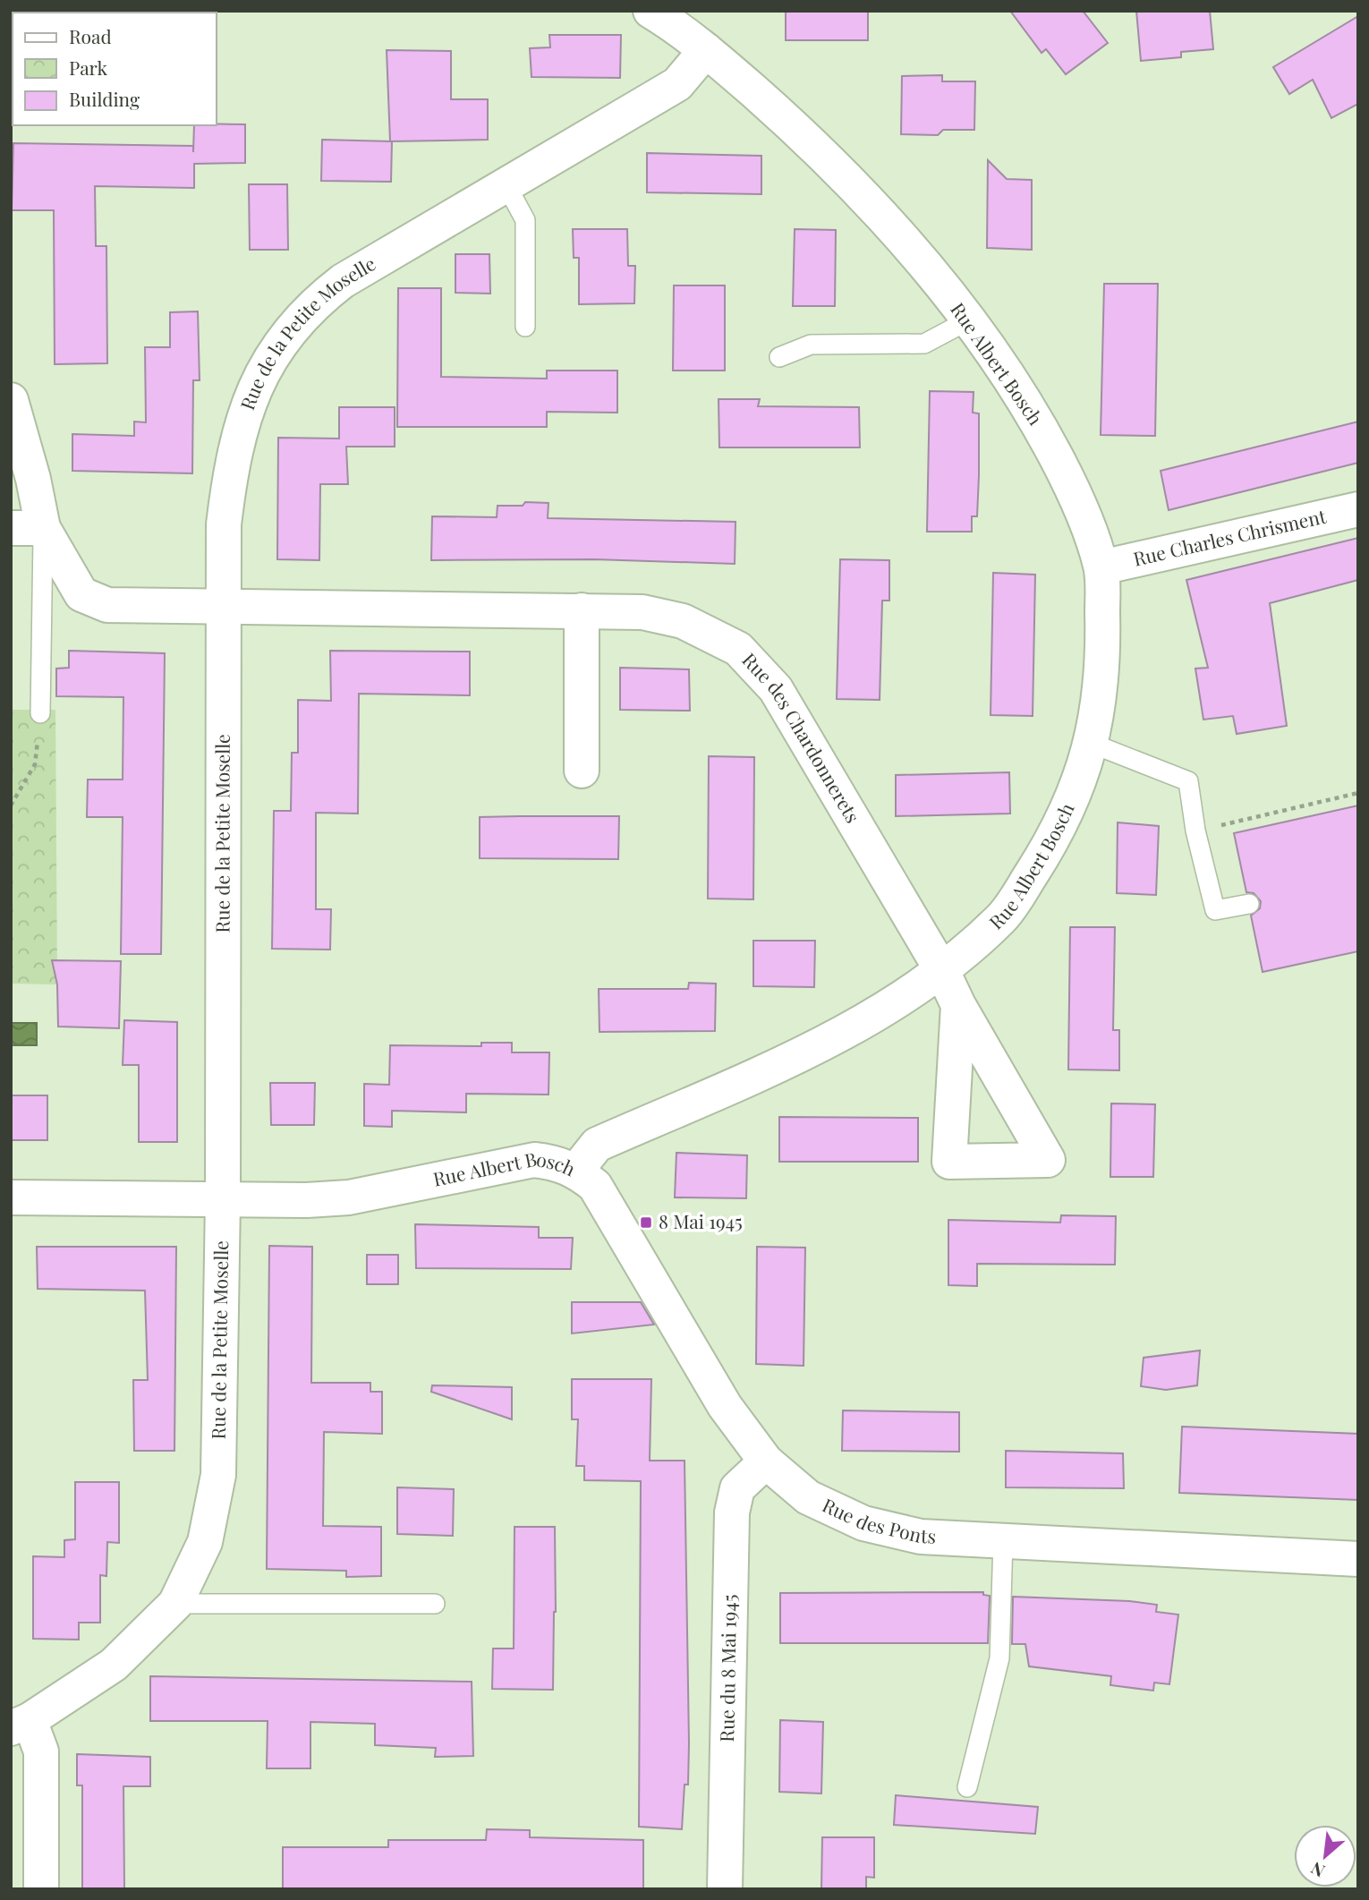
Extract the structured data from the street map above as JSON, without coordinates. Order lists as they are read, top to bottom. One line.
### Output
{"streets":{"street":["Rue de la Petite Moselle","Rue Albert Bosch","Rue Charles Chrisment","Rue des Chardonnerets","Rue des Ponts","Rue du 8 Mai 1945"]},"crossings":[["Rue de la Petite Moselle","Rue Albert Bosch"],["Rue de la Petite Moselle","Rue des Chardonnerets"],["Rue Albert Bosch","Rue Charles Chrisment"],["Rue Albert Bosch","Rue des Chardonnerets"],["Rue Albert Bosch","Rue des Ponts"],["Rue des Ponts","Rue du 8 Mai 1945"]],"places":{"transit":["8 Mai 1945"]},"legend":["Road","Park","Building"],"north":"bottom left"}
